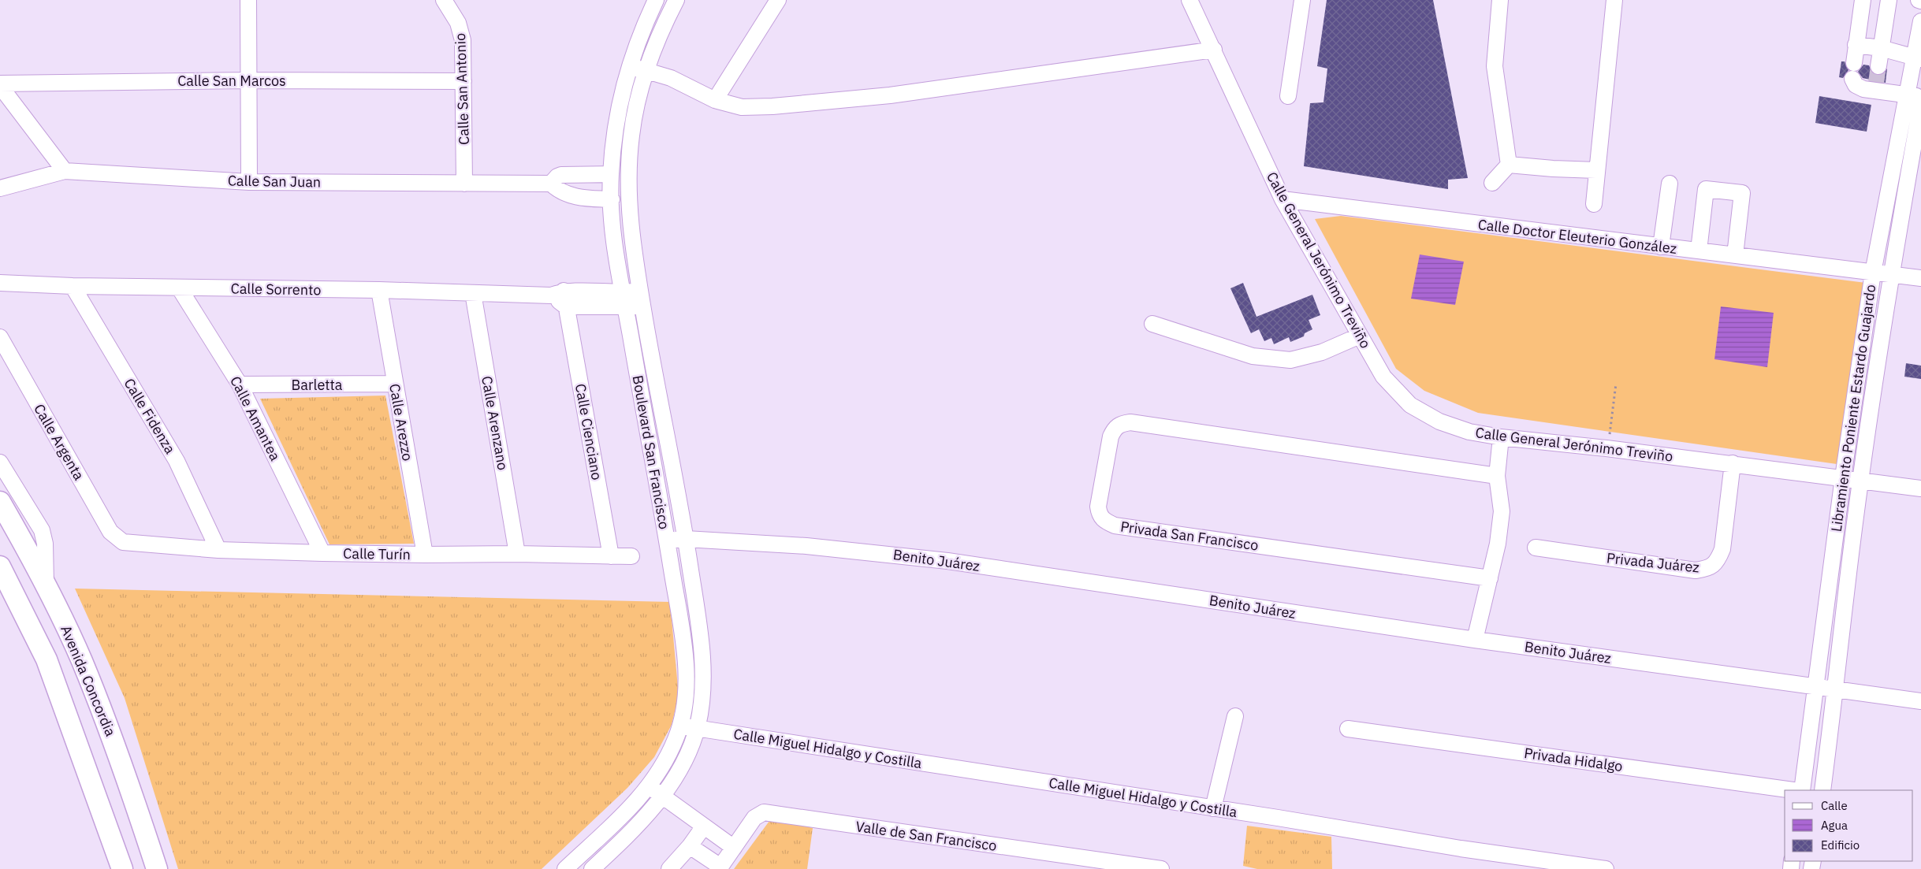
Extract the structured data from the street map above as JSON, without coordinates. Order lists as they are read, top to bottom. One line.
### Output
{"streets":{"main road":["Avenida Concordia"],"street":["Calle San Marcos","Calle San Antonio","Calle San Juan","Calle Doctor Eleuterio González","Calle General Jerónimo Treviño","Calle Sorrento","Barletta","Libramiento Poniente Estardo Guajardo","Calle Fidenza","Calle Amantea","Calle Arezzo","Calle Arenzano","Calle Cienciano","Calle Argenta","Boulevard San Francisco","Privada San Francisco","Calle Turín","Benito Juárez","Privada Juárez","Calle Miguel Hidalgo y Costilla","Privada Hidalgo","Valle de San Francisco"]},"crossings":[["Calle San Marcos","Calle San Antonio"],["Calle San Antonio","Calle San Juan"],["Calle San Juan","Boulevard San Francisco"],["Calle Doctor Eleuterio González","Calle General Jerónimo Treviño"],["Calle Doctor Eleuterio González","Libramiento Poniente Estardo Guajardo"],["Calle General Jerónimo Treviño","Libramiento Poniente Estardo Guajardo"],["Calle General Jerónimo Treviño","Privada Juárez"],["Calle Sorrento","Calle Fidenza"],["Calle Sorrento","Calle Amantea"],["Calle Sorrento","Calle Arezzo"],["Calle Sorrento","Calle Arenzano"],["Calle Sorrento","Boulevard San Francisco"],["Barletta","Calle Amantea"],["Barletta","Calle Arezzo"],["Libramiento Poniente Estardo Guajardo","Benito Juárez"],["Calle Fidenza","Calle Turín"],["Calle Amantea","Calle Turín"],["Calle Arezzo","Calle Turín"],["Calle Arenzano","Calle Turín"],["Calle Cienciano","Calle Turín"],["Calle Argenta","Calle Turín"],["Boulevard San Francisco","Benito Juárez"],["Boulevard San Francisco","Calle Miguel Hidalgo y Costilla"]],"legend":["Calle","Agua","Edificio"]}
